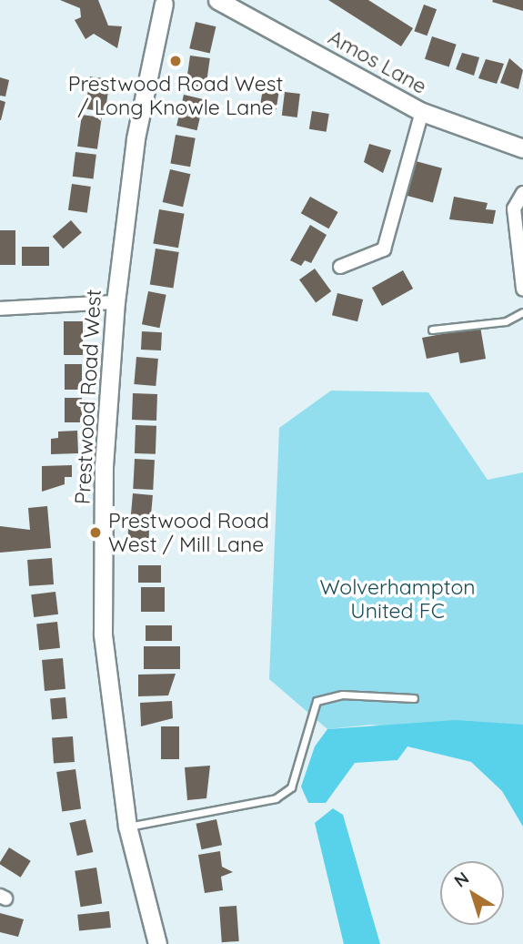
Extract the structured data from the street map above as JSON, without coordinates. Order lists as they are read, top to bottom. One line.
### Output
{"streets":{"street":["Amos Lane","Prestwood Road West"]},"parks":["Wolverhampton United FC"],"places":["Prestwood Road West / Long Knowle Lane","Prestwood Road West / Mill Lane"],"north":"top left"}
